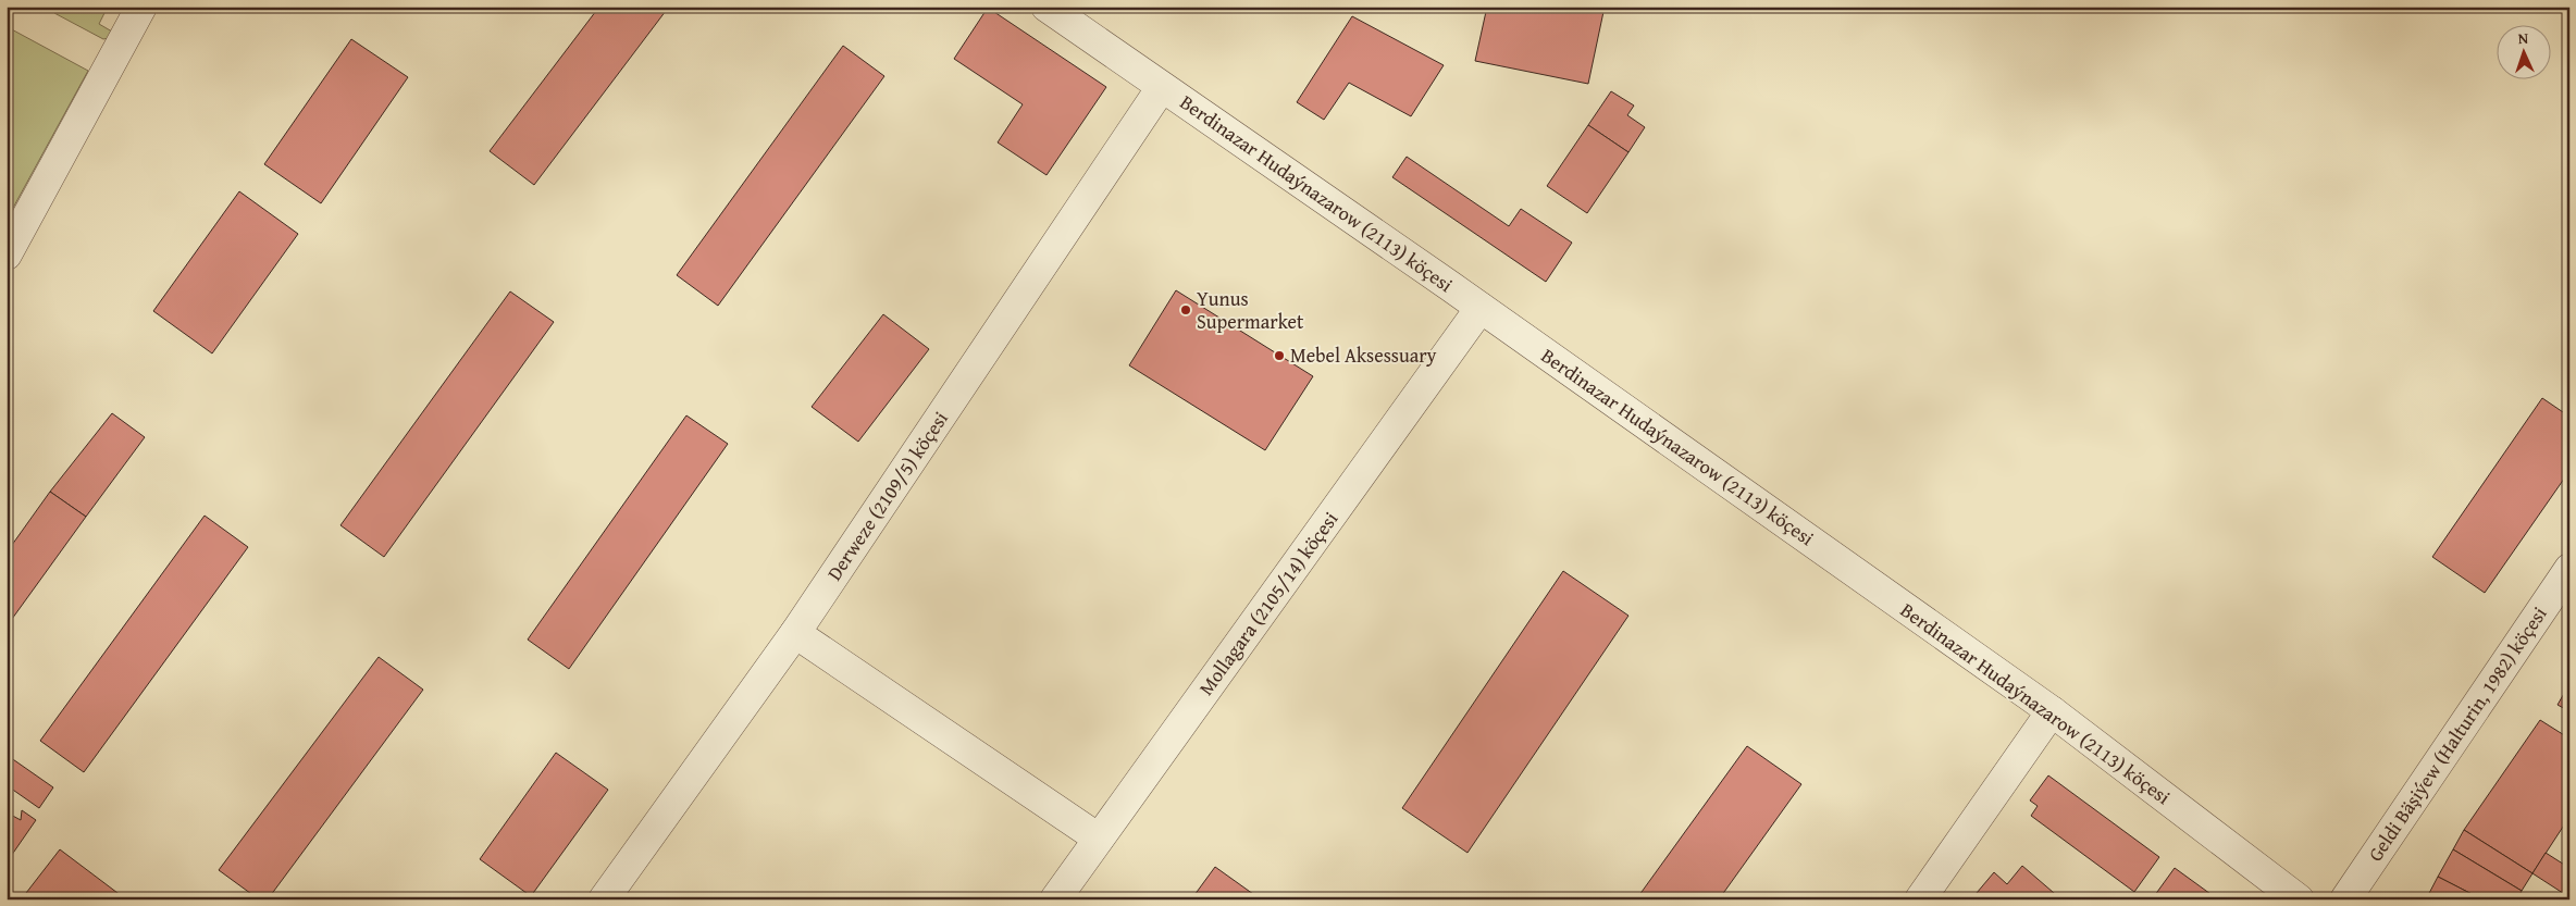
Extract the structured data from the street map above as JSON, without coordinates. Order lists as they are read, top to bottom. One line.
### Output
{"streets":{"street":["Berdinazar Hudaýnazarow (2113) köçesi","Derweze (2109/5) köçesi","Mollagara (2105/14) köçesi","Geldi Bäşiýew (Halturin, 1982) köçesi"]},"crossings":[["Berdinazar Hudaýnazarow (2113) köçesi","Derweze (2109/5) köçesi"],["Berdinazar Hudaýnazarow (2113) köçesi","Mollagara (2105/14) köçesi"]],"places":["Yunus Supermarket","Mebel Aksessuary"],"north":"top"}
